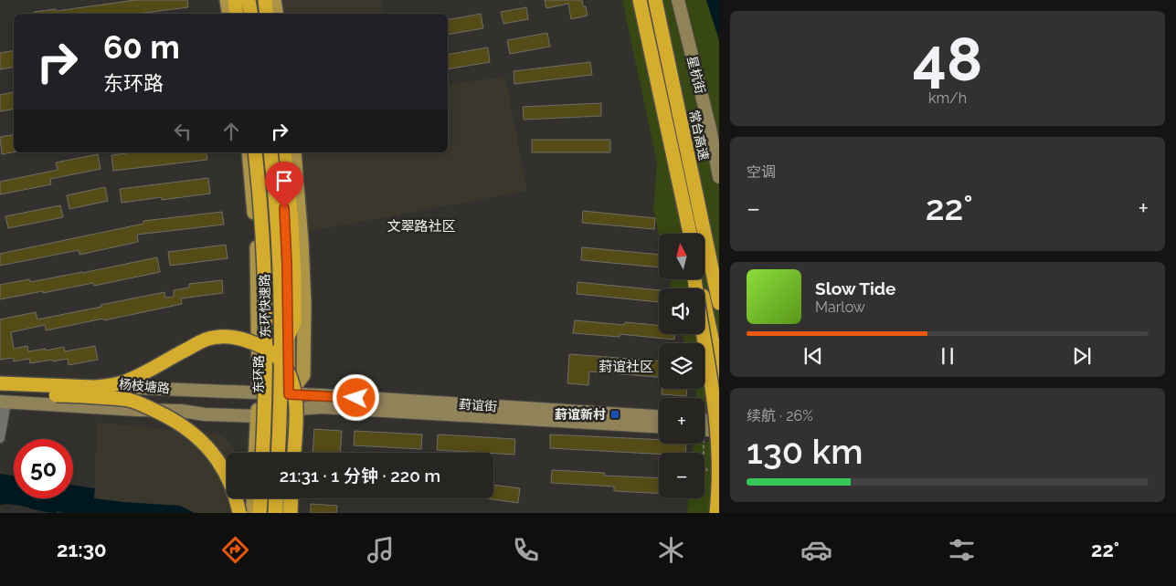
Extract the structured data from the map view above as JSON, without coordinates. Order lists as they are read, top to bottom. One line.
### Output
{"streets":{"highway":["常台高速","东环快速路"],"main road":["星杭街","东环路","杨枝塘路","葑谊街"]},"crossings":[["东环路","杨枝塘路"],["杨枝塘路","葑谊街"]],"districts":["文翠路社区","葑谊社区"],"places":{"transit":["葑谊新村"]},"north":"top","page":{"tile":[["48","km/h"],"空调",["续航 · 26%","130 km"]],"turn":["60 m","东环路"],"heat":["−","22°","+"],"map_buttons":["+","−"],"song":["Slow Tide","Marlow"],"limit":"50","trip":"21:31 · 1 分钟 · 220 m","tabs":["21:30","22°"]}}
